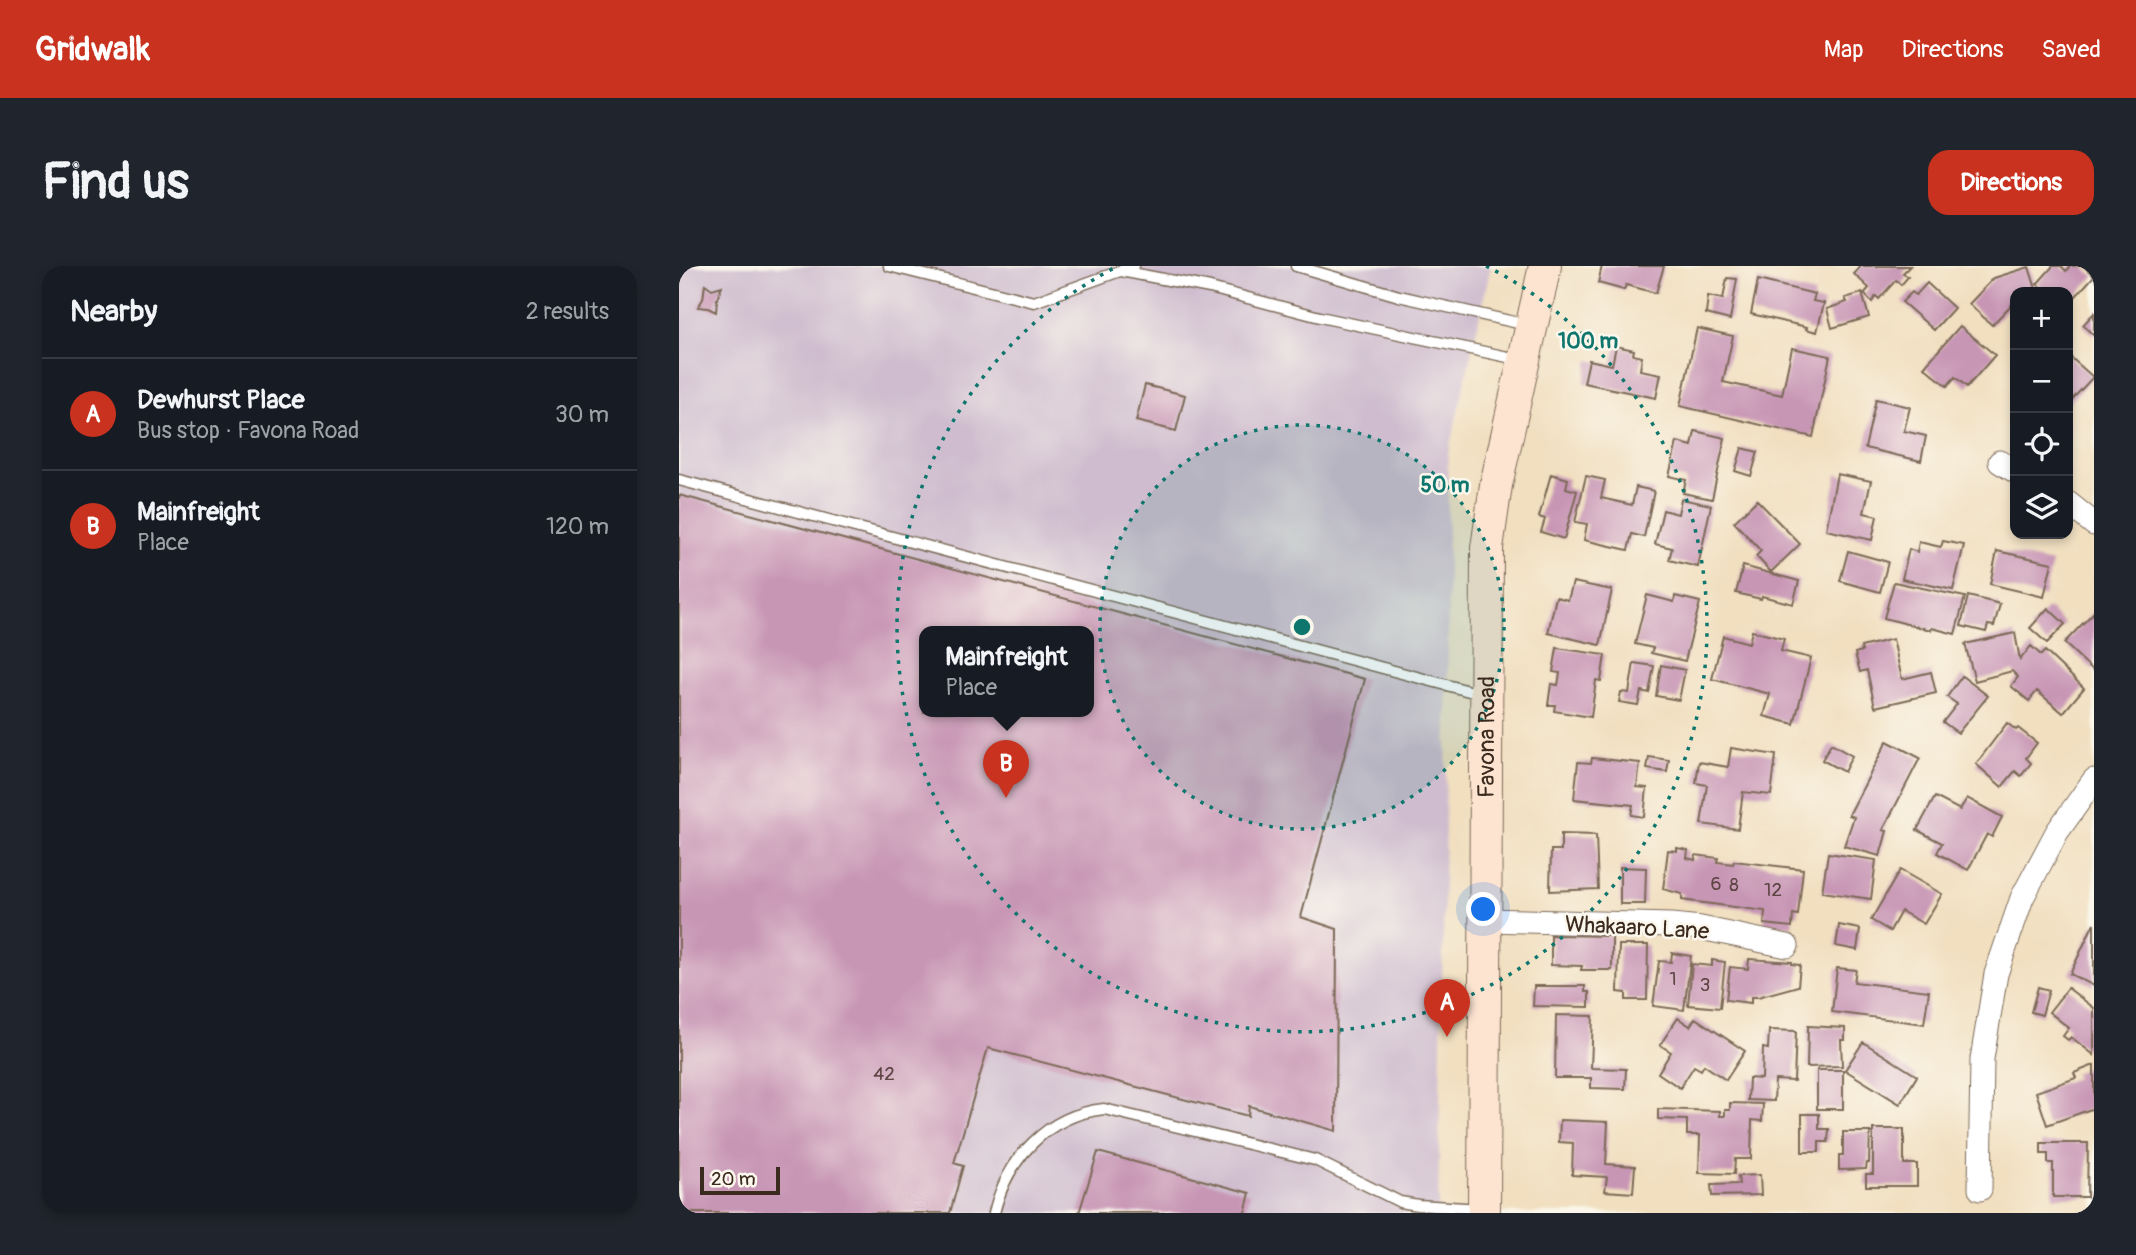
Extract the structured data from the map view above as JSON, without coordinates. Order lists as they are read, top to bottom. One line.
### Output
{"streets":{"main road":["Favona Road"],"street":["Whakaaro Lane"]},"crossings":[["Favona Road","Whakaaro Lane"]],"house_numbers":["6","8","12","1","3","42"],"scale_bar":"20 m","page":{"header":"Gridwalk","nav":["Map","Directions","Saved"],"buttons":"Directions","title":"Find us","heading":["Nearby","2 results"],"map_buttons":["+","−"],"list":[{"mark":"A","name":"Dewhurst Place","note":"Bus stop · Favona Road","value":"30 m"},{"mark":"B","name":"Mainfreight","note":"Place","value":"120 m"}],"popup":["Mainfreight","Place"],"pins":["B","A"],"scale":"20 m"},"rings":["100 m","50 m"]}
